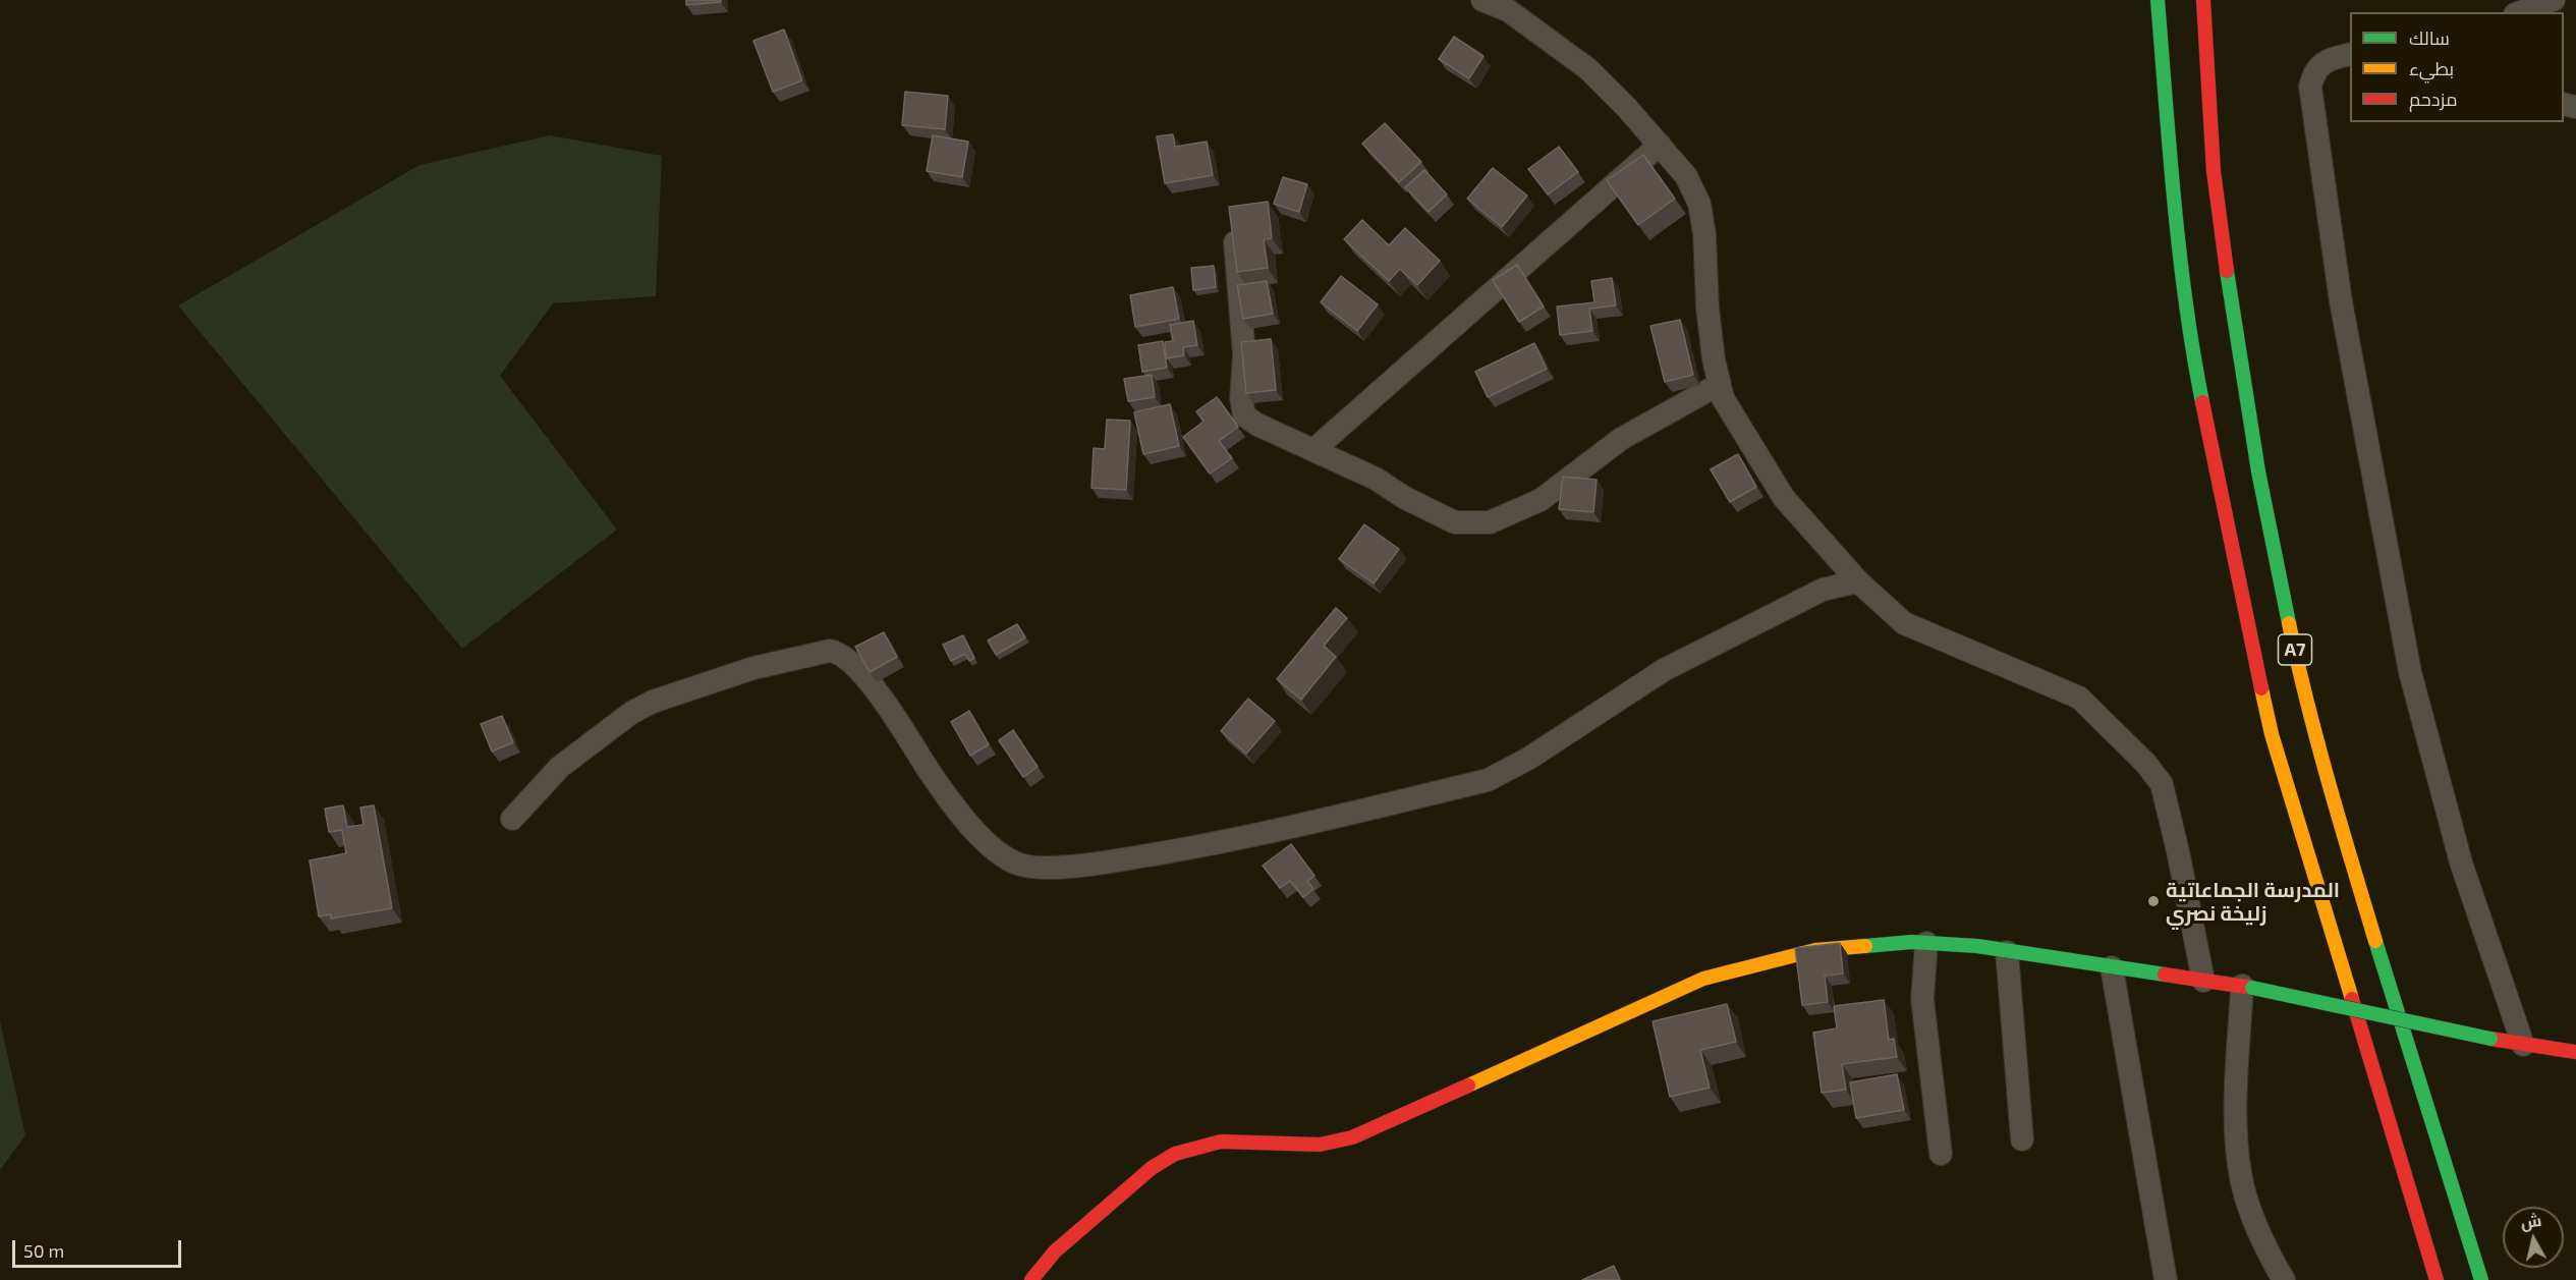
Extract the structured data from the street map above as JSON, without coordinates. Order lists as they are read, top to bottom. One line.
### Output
{"streets":{"main road":["A7"]},"places":["المدرسة الجماعاتية زليخة نصري"],"legend":["سالك","بطيء","مزدحم"],"scale_bar":"50 m","north":"top"}
